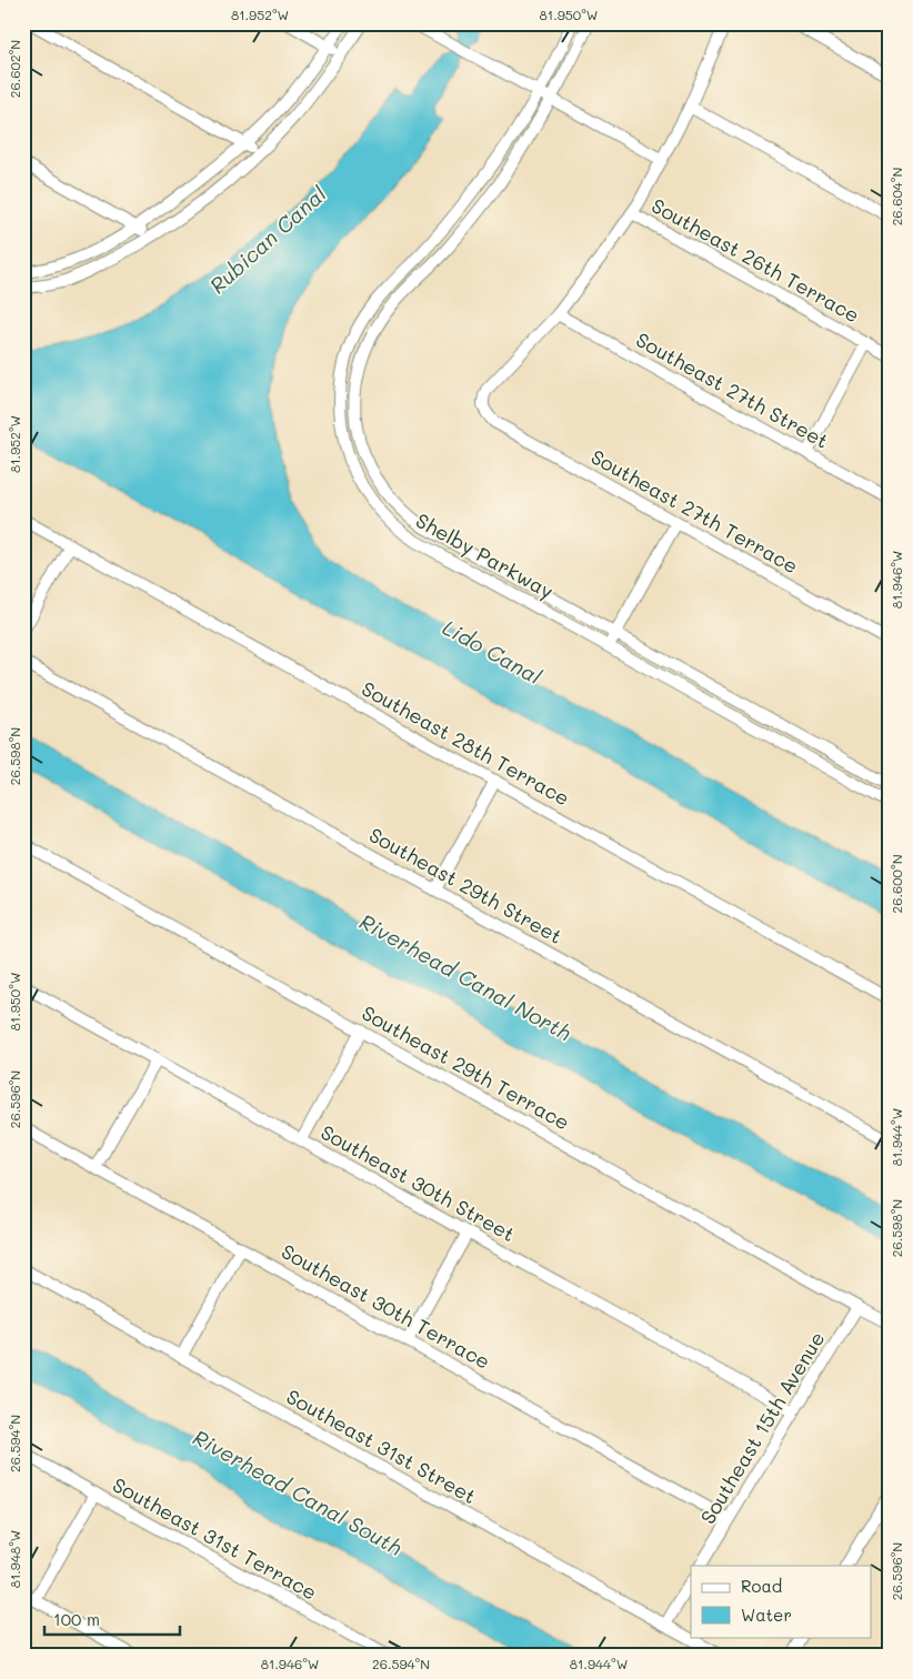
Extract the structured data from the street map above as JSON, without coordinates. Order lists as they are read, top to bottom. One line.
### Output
{"streets":{"street":["Southeast 26th Terrace","Southeast 27th Street","Southeast 27th Terrace","Shelby Parkway","Southeast 28th Terrace","Southeast 29th Street","Southeast 29th Terrace","Southeast 30th Street","Southeast 30th Terrace","Southeast 15th Avenue","Southeast 31st Street","Southeast 31st Terrace"]},"crossings":[["Southeast 27th Street","Southeast 27th Terrace"],["Southeast 29th Terrace","Southeast 15th Avenue"],["Southeast 30th Street","Southeast 15th Avenue"],["Southeast 30th Terrace","Southeast 15th Avenue"]],"water":["Rubican Canal","Lido Canal","Riverhead Canal North","Riverhead Canal South"],"legend":["Road","Water"],"scale_bar":"100 m","coordinates":["81.952°W","81.950°W","26.602°N","26.604°N","81.946°W","26.598°N","26.600°N","26.596°N","81.944°W","26.594°N","81.948°W"]}
